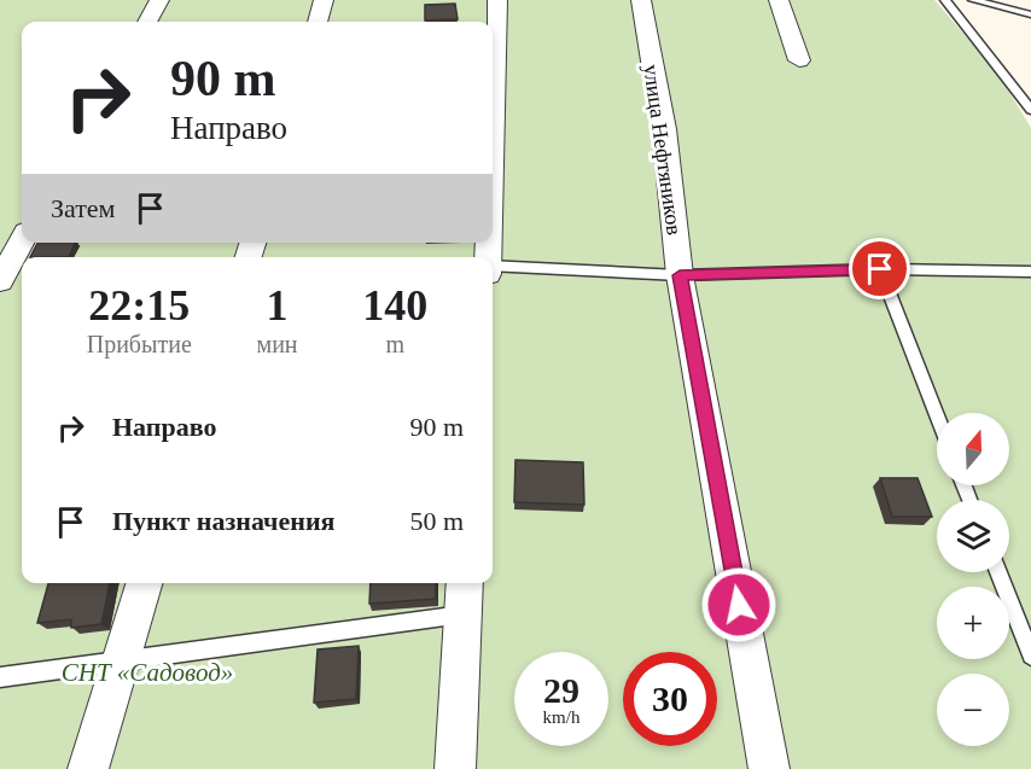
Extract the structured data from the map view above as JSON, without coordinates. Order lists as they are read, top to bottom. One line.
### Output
{"streets":{"street":["улица Нефтяников"]},"parks":["СНТ «Садовод»"],"north":"top","page":{"turn":["90 m","Направо"],"then":"Затем","eta":["22:15","Прибытие","1","мин","140","m"],"list":[{"name":"Направо","value":"90 m"},{"name":"Пункт назначения","value":"50 m"}],"map_buttons":["+","−"],"speed":"29 km/h","limit":"30"}}
